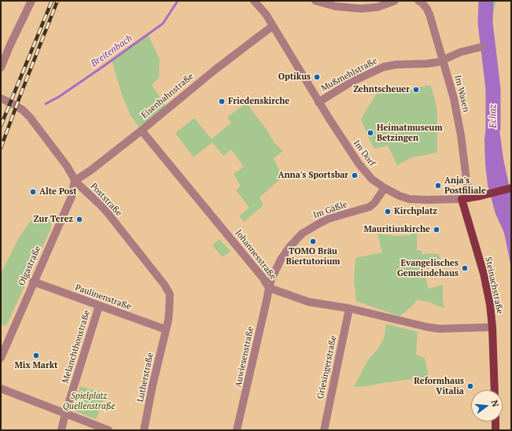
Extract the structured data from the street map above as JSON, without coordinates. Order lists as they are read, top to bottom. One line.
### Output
{"streets":{"main road":["Im Dorf","Steinachstraße"],"street":["Mußmehlstraße","Im Wasen","Eisenbahnstraße","Poststraße","Im Gäßle","Johannesstraße","Olgastraße","Paulinenstraße","Melanchthonstraße","Auwiesenstraße","Griesingerstraße","Lutherstraße"]},"crossings":[["Mußmehlstraße","Im Wasen"],["Mußmehlstraße","Im Dorf"],["Im Wasen","Im Dorf"],["Im Wasen","Steinachstraße"],["Eisenbahnstraße","Im Dorf"],["Eisenbahnstraße","Poststraße"],["Eisenbahnstraße","Johannesstraße"],["Eisenbahnstraße","Olgastraße"],["Im Dorf","Im Gäßle"],["Im Dorf","Steinachstraße"],["Poststraße","Olgastraße"],["Poststraße","Paulinenstraße"],["Poststraße","Lutherstraße"],["Im Gäßle","Johannesstraße"],["Im Gäßle","Auwiesenstraße"],["Johannesstraße","Steinachstraße"],["Johannesstraße","Auwiesenstraße"],["Johannesstraße","Griesingerstraße"],["Olgastraße","Paulinenstraße"],["Paulinenstraße","Melanchthonstraße"],["Paulinenstraße","Lutherstraße"]],"water":["Breitenbach","Echaz"],"parks":["Spielplatz Quellenstraße"],"places":["Optikus","Zehntscheuer","Friedenskirche","Heimatmuseum Betzingen","Anna's Sportsbar","Anja's Postfiliale","Alte Post","Kirchplatz","Zur Terez","Mauritiuskirche","TOMO Bräu Biertutorium","Evangelisches Gemeindehaus","Mix Markt","Reformhaus Vitalia"],"north":"right"}
